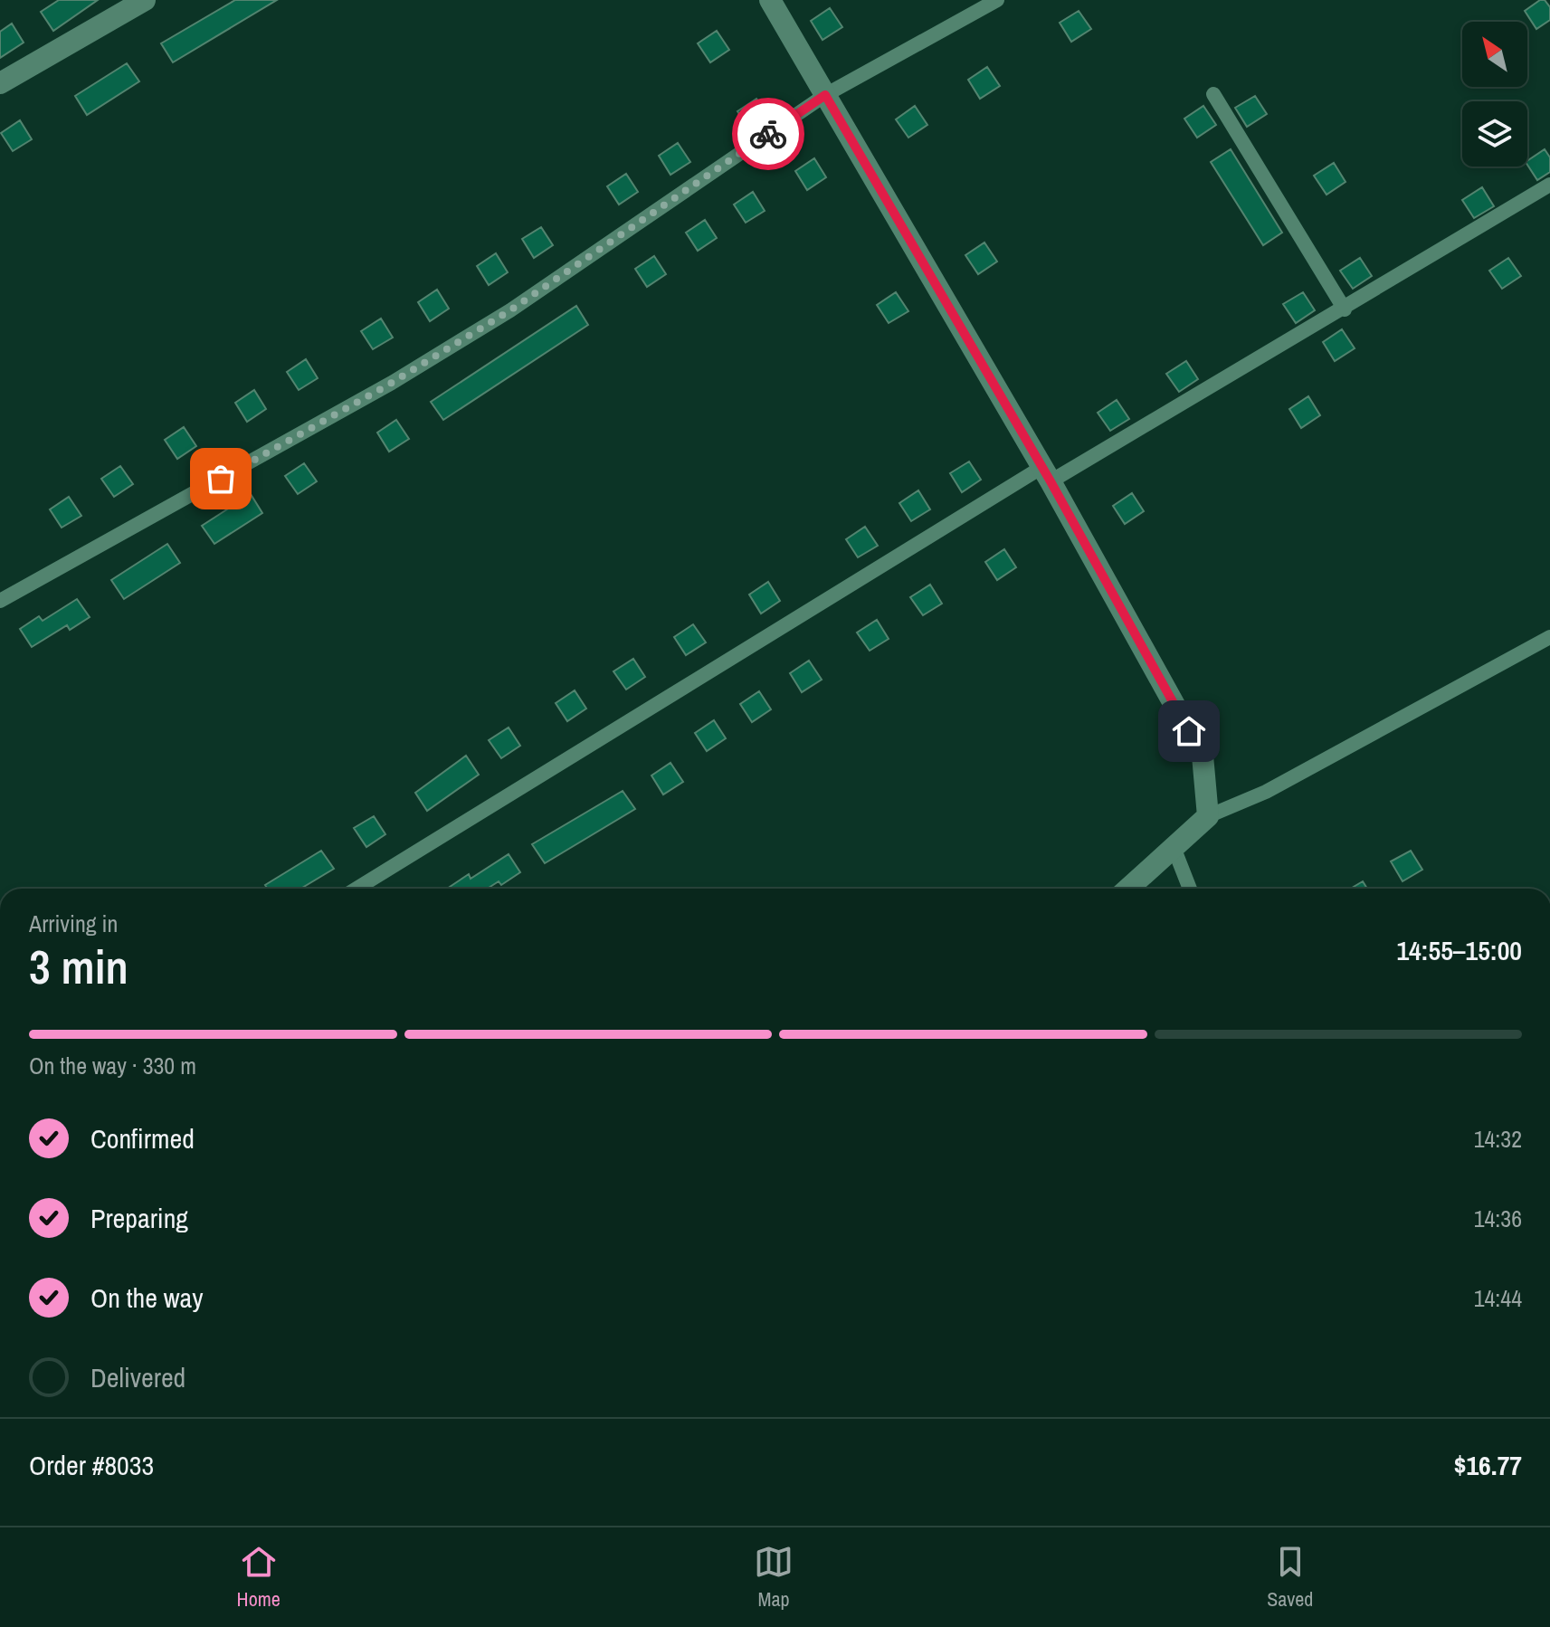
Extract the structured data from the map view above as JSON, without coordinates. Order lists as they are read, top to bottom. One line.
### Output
{"north":"top left","page":{"heading":["3 min","Arriving in","14:55–15:00"],"panel":["Order #8033","$16.77"],"bar":"On the way · 330 m","list":[["Confirmed","14:32"],["Preparing","14:36"],["On the way","14:44"],"Delivered"],"tabs":["Home","Map","Saved"]}}
